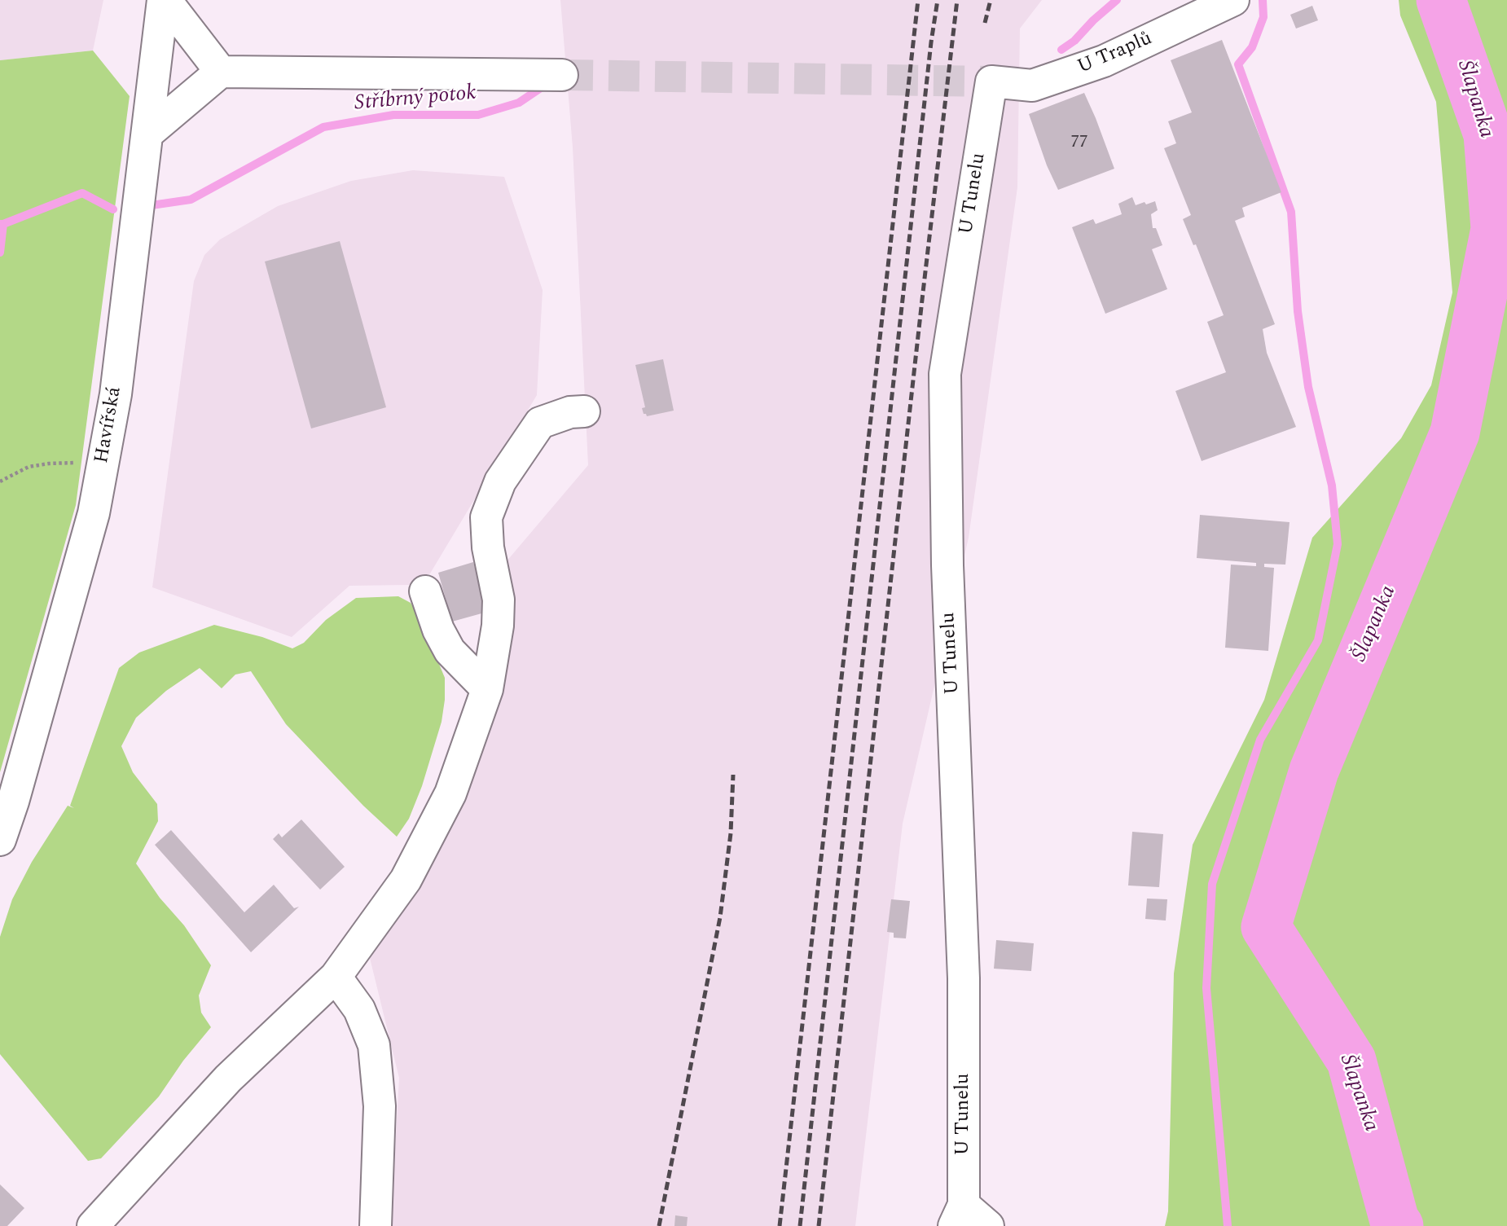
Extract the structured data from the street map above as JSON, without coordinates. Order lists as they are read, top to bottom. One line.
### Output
{"streets":{"street":["U Traplů","U Tunelu","Havířská"]},"crossings":[["U Traplů","U Tunelu"]],"water":["Stříbrný potok","Šlapanka"],"house_numbers":["77"]}
